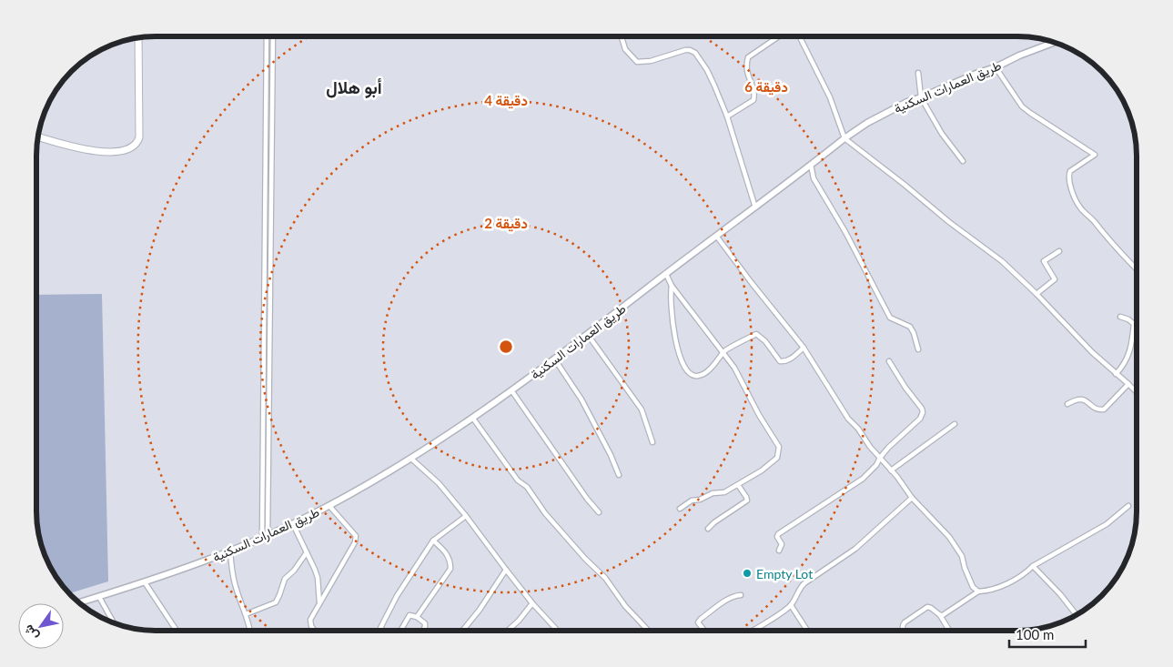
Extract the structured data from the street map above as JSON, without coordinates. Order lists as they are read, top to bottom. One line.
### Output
{"streets":{"main road":["طريق العمارات السكنية"]},"districts":["أبو هلال"],"places":["Empty Lot"],"scale_bar":"100 m","north":"bottom left","rings":["6 دقيقة","4 دقيقة","2 دقيقة"]}
